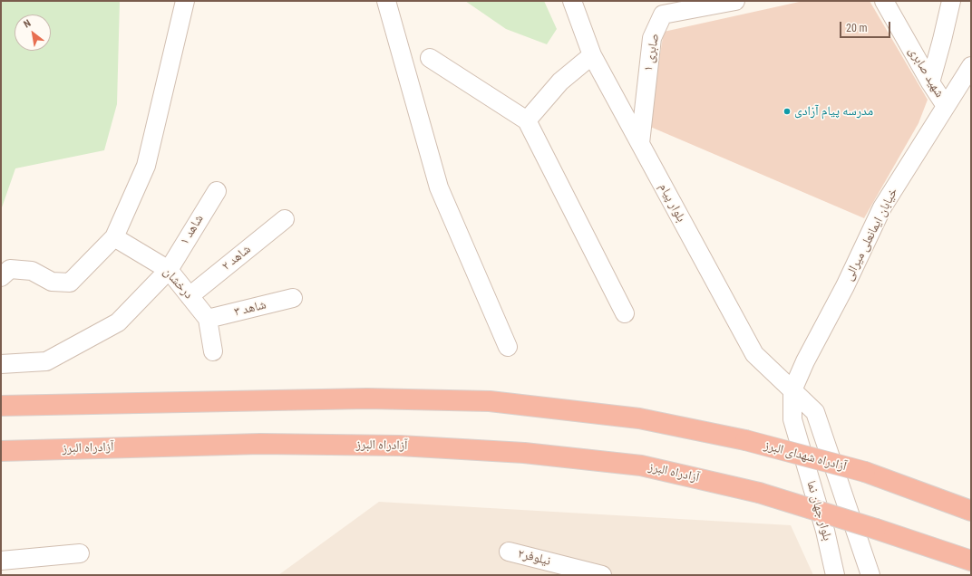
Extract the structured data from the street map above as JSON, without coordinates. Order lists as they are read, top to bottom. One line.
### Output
{"streets":{"highway":["آزادراه البرز","آزادراه شهدای البرز"],"street":["صابری ۱","شهید صابری","بلوار پیام","شاهد ۱","خیابان ایمانعلی میرالی","شاهد ۲","درخشان","شاهد ۳","بلوار جهان نما","۲نیلوفر"]},"crossings":[["صابری ۱","بلوار پیام"],["شهید صابری","خیابان ایمانعلی میرالی"],["بلوار پیام","خیابان ایمانعلی میرالی"],["بلوار پیام","بلوار جهان نما"],["شاهد ۱","درخشان"],["خیابان ایمانعلی میرالی","بلوار جهان نما"],["شاهد ۲","درخشان"],["درخشان","شاهد ۳"]],"places":["مدرسه پیام آزادی"],"scale_bar":"20 m","north":"top left"}
